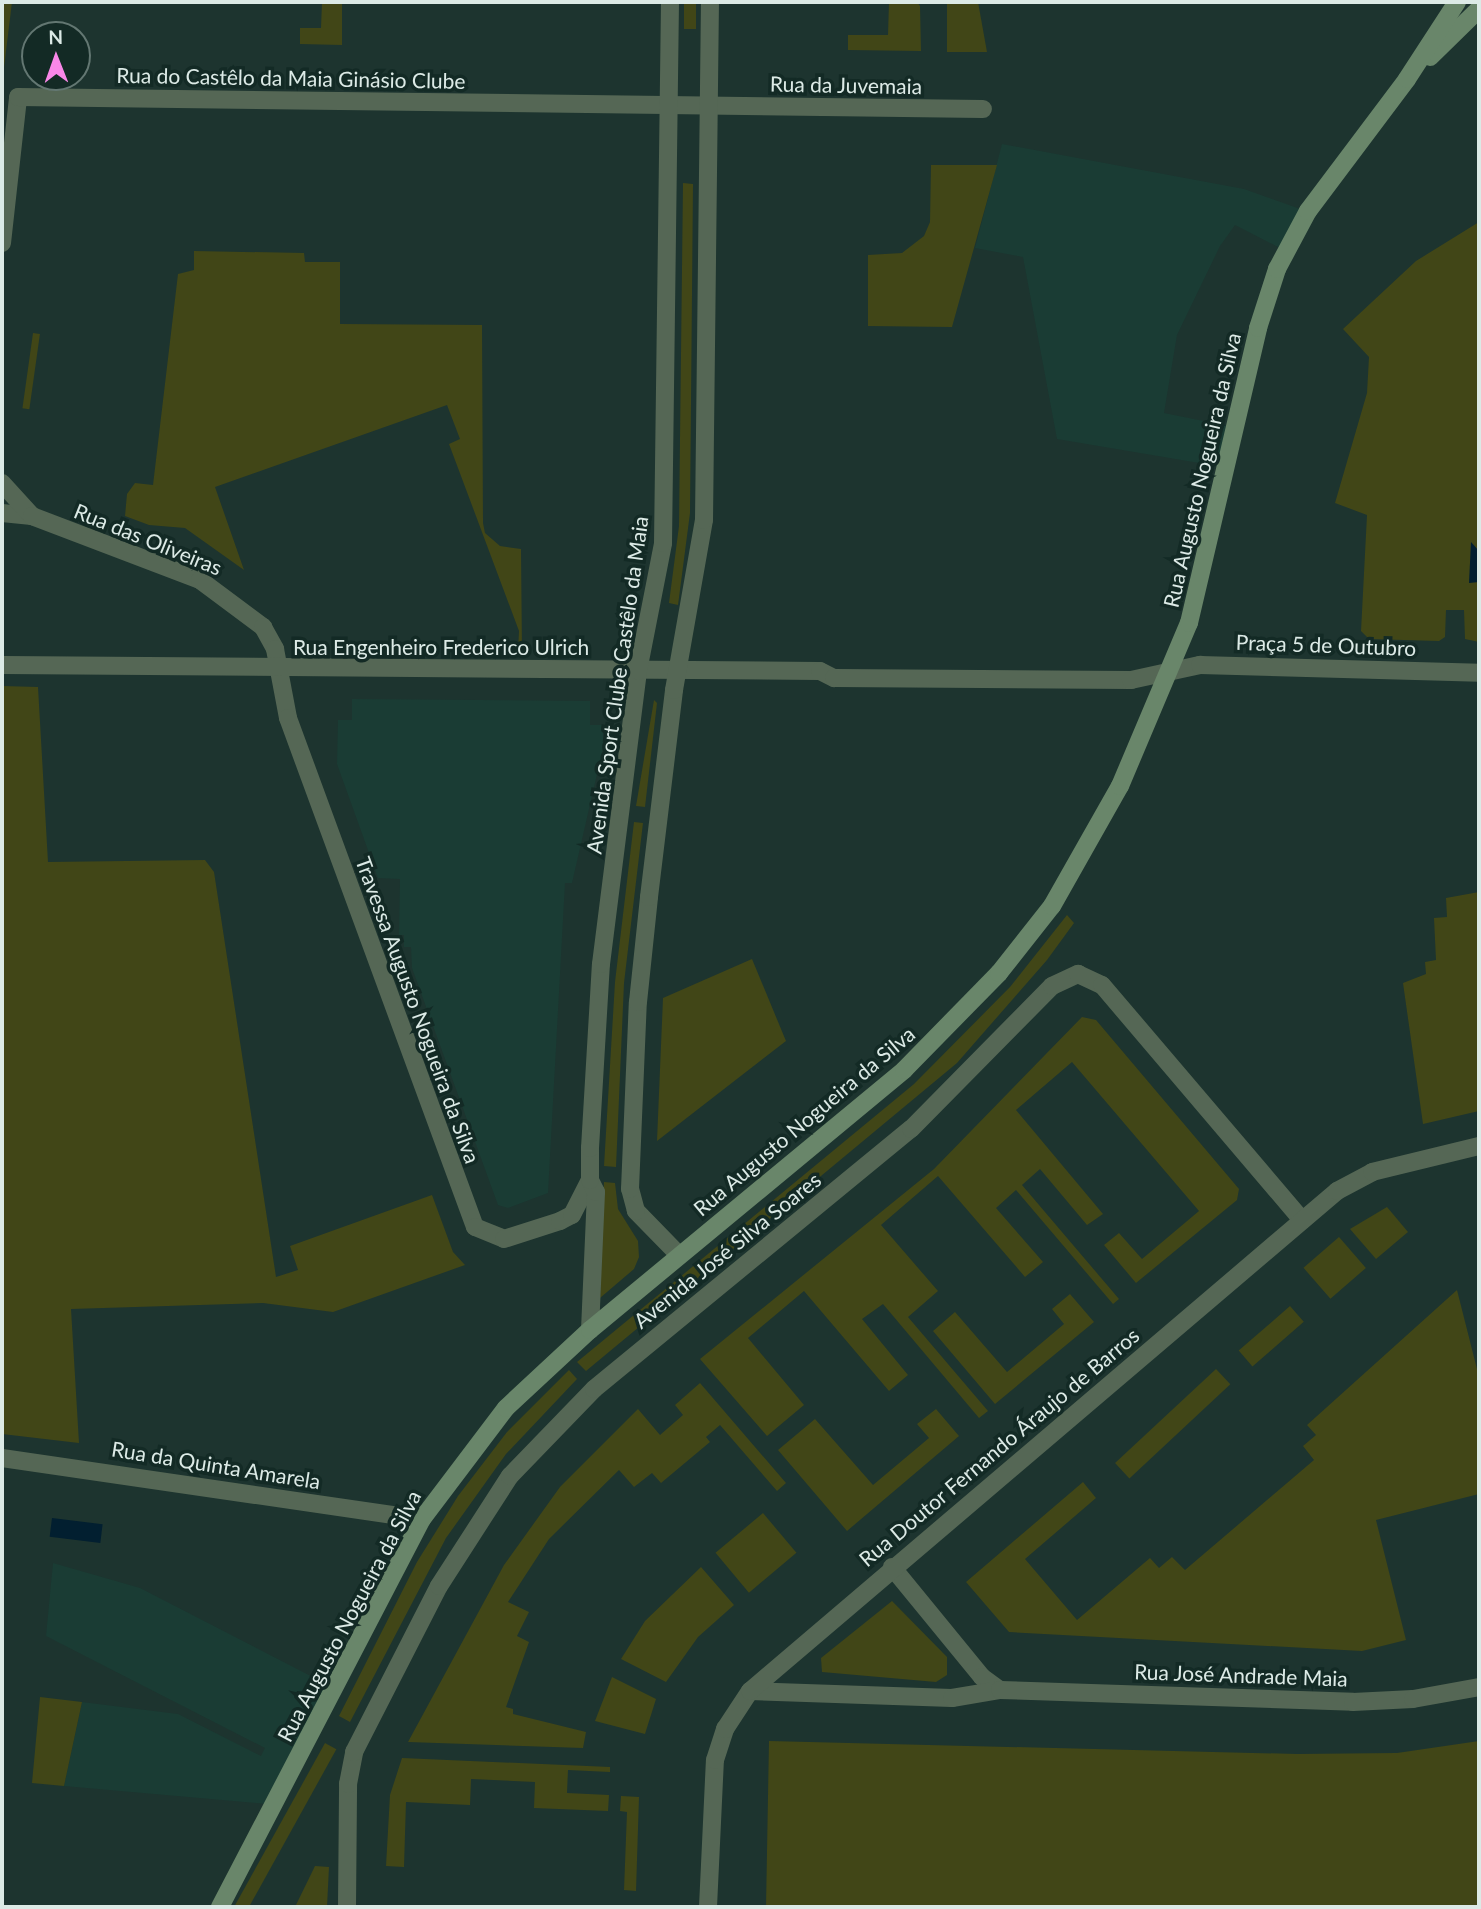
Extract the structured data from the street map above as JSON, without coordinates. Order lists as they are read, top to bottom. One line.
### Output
{"streets":{"main road":["Rua Augusto Nogueira da Silva"],"street":["Rua do Castêlo da Maia Ginásio Clube","Rua da Juvemaia","Rua das Oliveiras","Praça 5 de Outubro","Rua Engenheiro Frederico Ulrich","Avenida Sport Clube Castêlo da Maia","Travessa Augusto Nogueira da Silva","Avenida José Silva Soares","Rua Doutor Fernando Áraujo de Barros","Rua da Quinta Amarela","Rua José Andrade Maia"]},"crossings":[["Rua do Castêlo da Maia Ginásio Clube","Rua da Juvemaia"],["Rua do Castêlo da Maia Ginásio Clube","Avenida Sport Clube Castêlo da Maia"],["Rua Augusto Nogueira da Silva","Praça 5 de Outubro"],["Rua Augusto Nogueira da Silva","Rua Engenheiro Frederico Ulrich"],["Rua Augusto Nogueira da Silva","Avenida Sport Clube Castêlo da Maia"],["Rua Augusto Nogueira da Silva","Rua da Quinta Amarela"],["Rua das Oliveiras","Rua Engenheiro Frederico Ulrich"],["Rua das Oliveiras","Travessa Augusto Nogueira da Silva"],["Praça 5 de Outubro","Rua Engenheiro Frederico Ulrich"],["Rua Engenheiro Frederico Ulrich","Avenida Sport Clube Castêlo da Maia"],["Rua Engenheiro Frederico Ulrich","Travessa Augusto Nogueira da Silva"],["Avenida Sport Clube Castêlo da Maia","Travessa Augusto Nogueira da Silva"],["Avenida José Silva Soares","Rua Doutor Fernando Áraujo de Barros"],["Rua Doutor Fernando Áraujo de Barros","Rua José Andrade Maia"]],"north":"top"}
